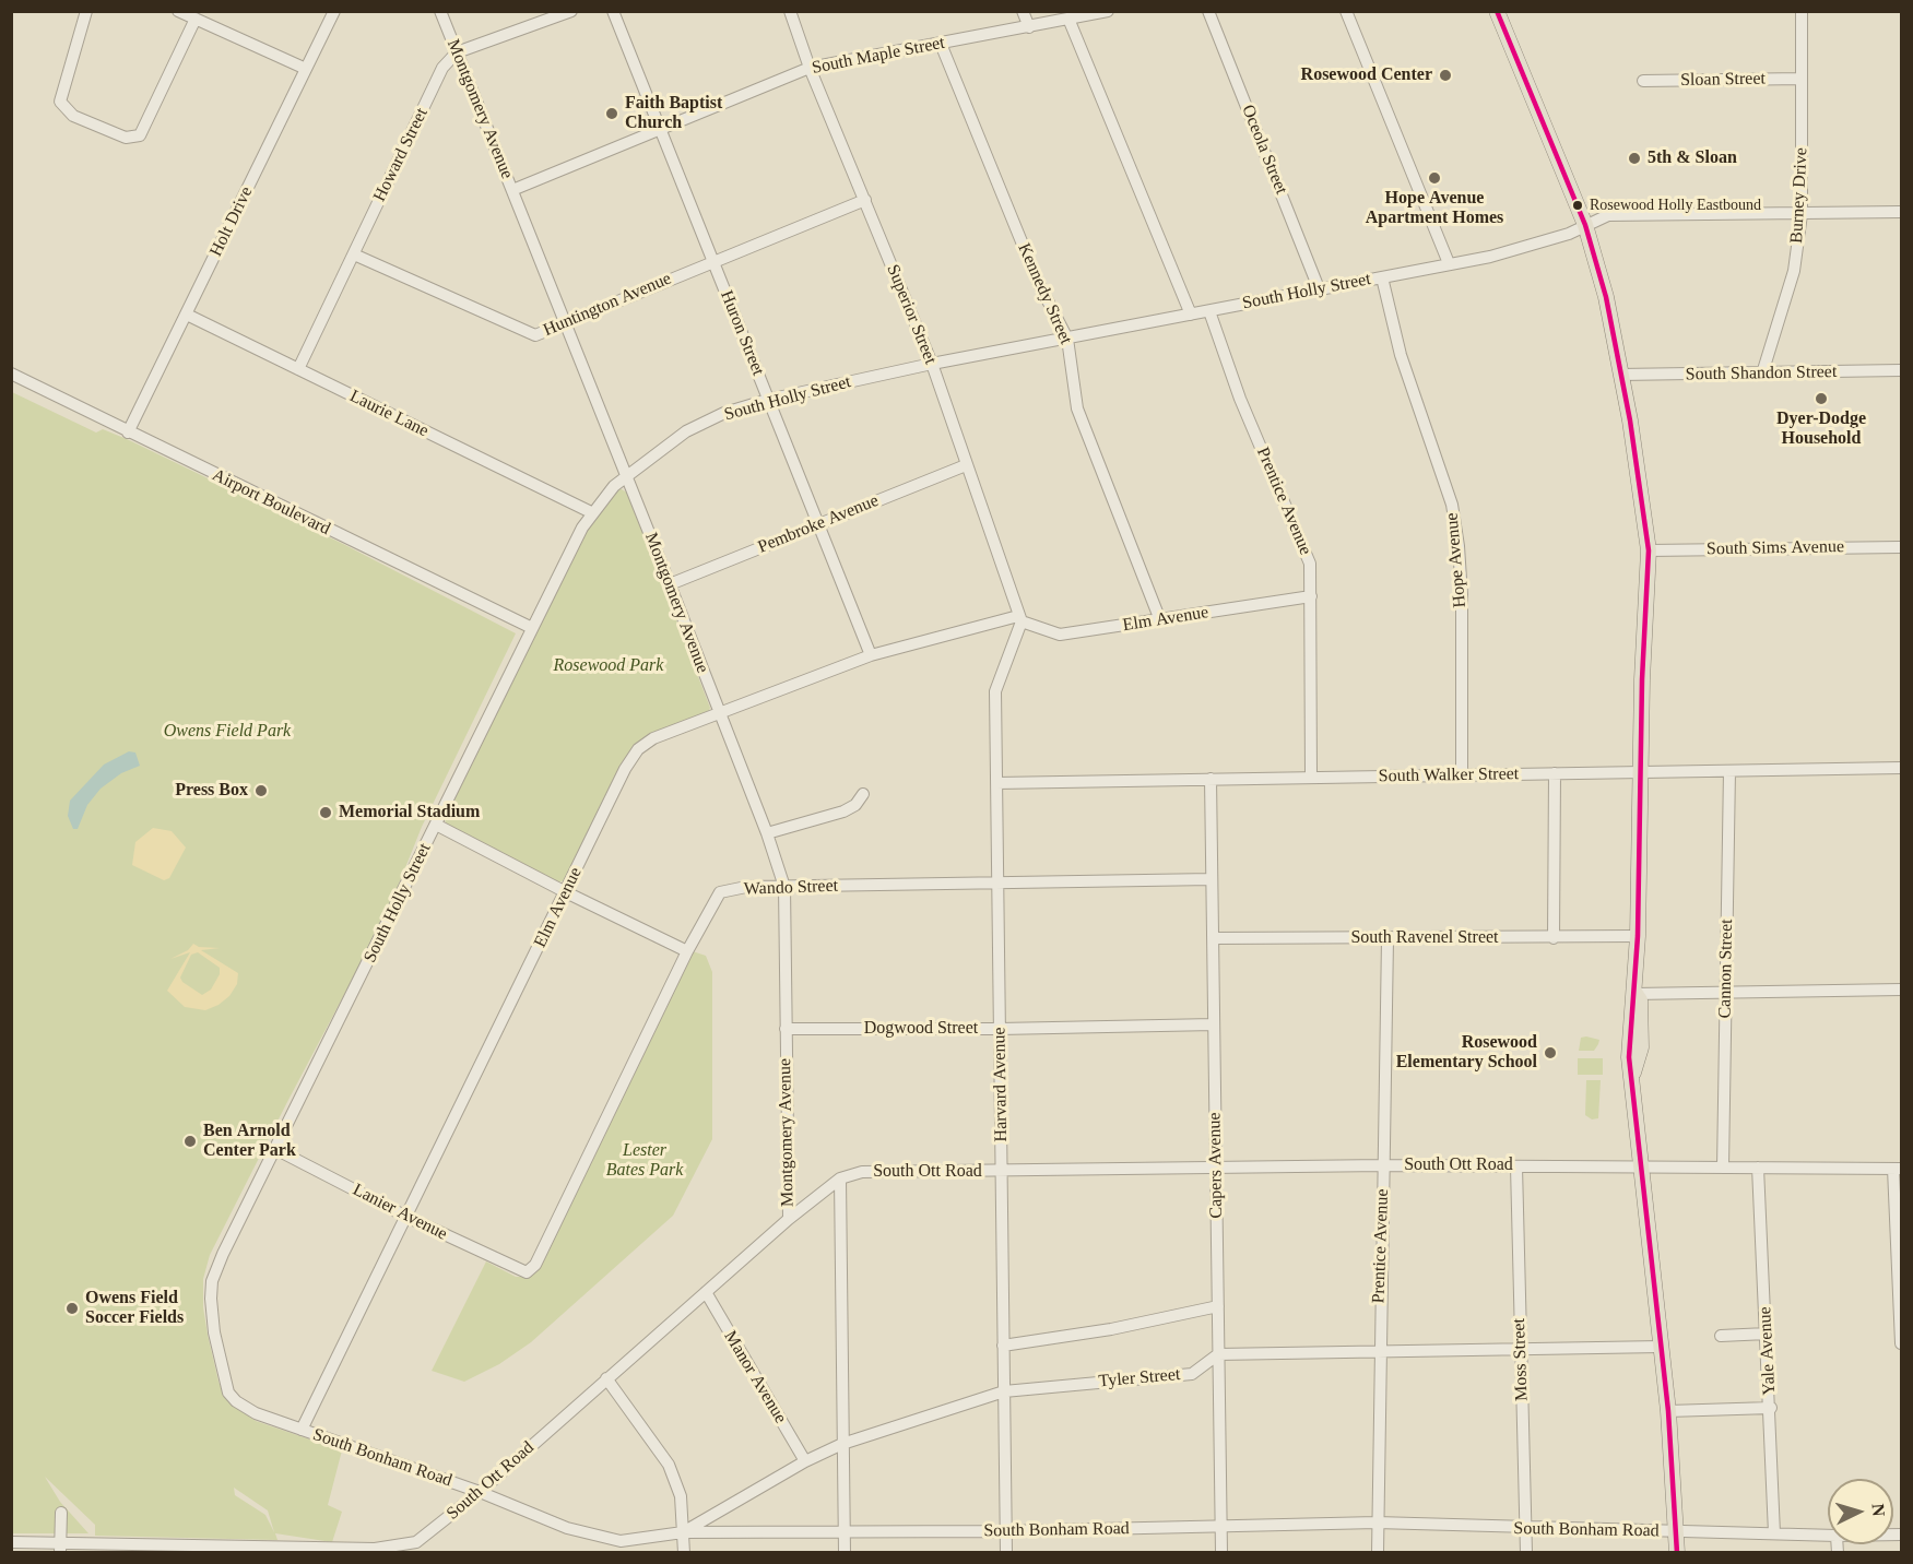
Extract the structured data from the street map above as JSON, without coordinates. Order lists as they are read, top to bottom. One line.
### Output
{"streets":{"street":["South Maple Street","Sloan Street","Montgomery Avenue","Oceola Street","Howard Street","Burney Drive","Holt Drive","South Holly Street","Kennedy Street","Huntington Avenue","Superior Street","Huron Street","South Shandon Street","Laurie Lane","Prentice Avenue","Airport Boulevard","Pembroke Avenue","South Sims Avenue","Hope Avenue","Elm Avenue","South Walker Street","Wando Street","South Ravenel Street","Cannon Street","Dogwood Street","Harvard Avenue","Capers Avenue","South Ott Road","Lanier Avenue","Yale Avenue","Moss Street","Manor Avenue","Tyler Street","South Bonham Road"]},"crossings":[["South Maple Street","Montgomery Avenue"],["South Maple Street","Kennedy Street"],["South Maple Street","Superior Street"],["South Maple Street","Huron Street"],["Sloan Street","Burney Drive"],["Montgomery Avenue","Howard Street"],["Montgomery Avenue","South Holly Street"],["Montgomery Avenue","Huntington Avenue"],["Montgomery Avenue","Pembroke Avenue"],["Montgomery Avenue","Elm Avenue"],["Montgomery Avenue","Wando Street"],["Montgomery Avenue","Dogwood Street"],["Montgomery Avenue","South Ott Road"],["Oceola Street","South Holly Street"],["Howard Street","Huntington Avenue"],["Howard Street","Laurie Lane"],["Burney Drive","South Holly Street"],["Burney Drive","South Shandon Street"],["Holt Drive","Laurie Lane"],["Holt Drive","Airport Boulevard"],["South Holly Street","Kennedy Street"],["South Holly Street","Superior Street"],["South Holly Street","Huron Street"],["South Holly Street","Laurie Lane"],["South Holly Street","Prentice Avenue"],["South Holly Street","Airport Boulevard"],["South Holly Street","Hope Avenue"],["South Holly Street","Lanier Avenue"],["South Holly Street","South Bonham Road"],["Kennedy Street","Elm Avenue"],["Huntington Avenue","Superior Street"],["Huntington Avenue","Huron Street"],["Superior Street","Pembroke Avenue"],["Superior Street","Elm Avenue"],["Superior Street","Harvard Avenue"],["Huron Street","Pembroke Avenue"],["Huron Street","Elm Avenue"],["Prentice Avenue","Elm Avenue"],["Prentice Avenue","South Walker Street"],["Prentice Avenue","South Ravenel Street"],["Prentice Avenue","South Ott Road"],["Prentice Avenue","South Bonham Road"],["Hope Avenue","South Walker Street"],["Elm Avenue","Harvard Avenue"],["Elm Avenue","Lanier Avenue"],["Elm Avenue","South Bonham Road"],["South Walker Street","Cannon Street"],["South Walker Street","Harvard Avenue"],["South Walker Street","Capers Avenue"],["Wando Street","Harvard Avenue"],["Wando Street","Capers Avenue"],["Wando Street","Lanier Avenue"],["South Ravenel Street","Capers Avenue"],["Cannon Street","South Ott Road"],["Dogwood Street","Harvard Avenue"],["Dogwood Street","Capers Avenue"],["Harvard Avenue","South Ott Road"],["Harvard Avenue","Tyler Street"],["Harvard Avenue","South Bonham Road"],["Capers Avenue","South Ott Road"],["Capers Avenue","Tyler Street"],["Capers Avenue","South Bonham Road"],["South Ott Road","Yale Avenue"],["South Ott Road","Moss Street"],["South Ott Road","Manor Avenue"],["South Ott Road","South Bonham Road"],["Yale Avenue","South Bonham Road"],["Moss Street","South Bonham Road"],["Manor Avenue","Tyler Street"],["Tyler Street","South Bonham Road"]],"parks":["Rosewood Park","Owens Field Park","Lester Bates Park"],"places":["Rosewood Center","Faith Baptist Church","5th & Sloan","Hope Avenue Apartment Homes","Rosewood Holly Eastbound","Dyer-Dodge Household","Press Box","Memorial Stadium","Rosewood Elementary School","Ben Arnold Center Park","Owens Field Soccer Fields"],"north":"right"}
